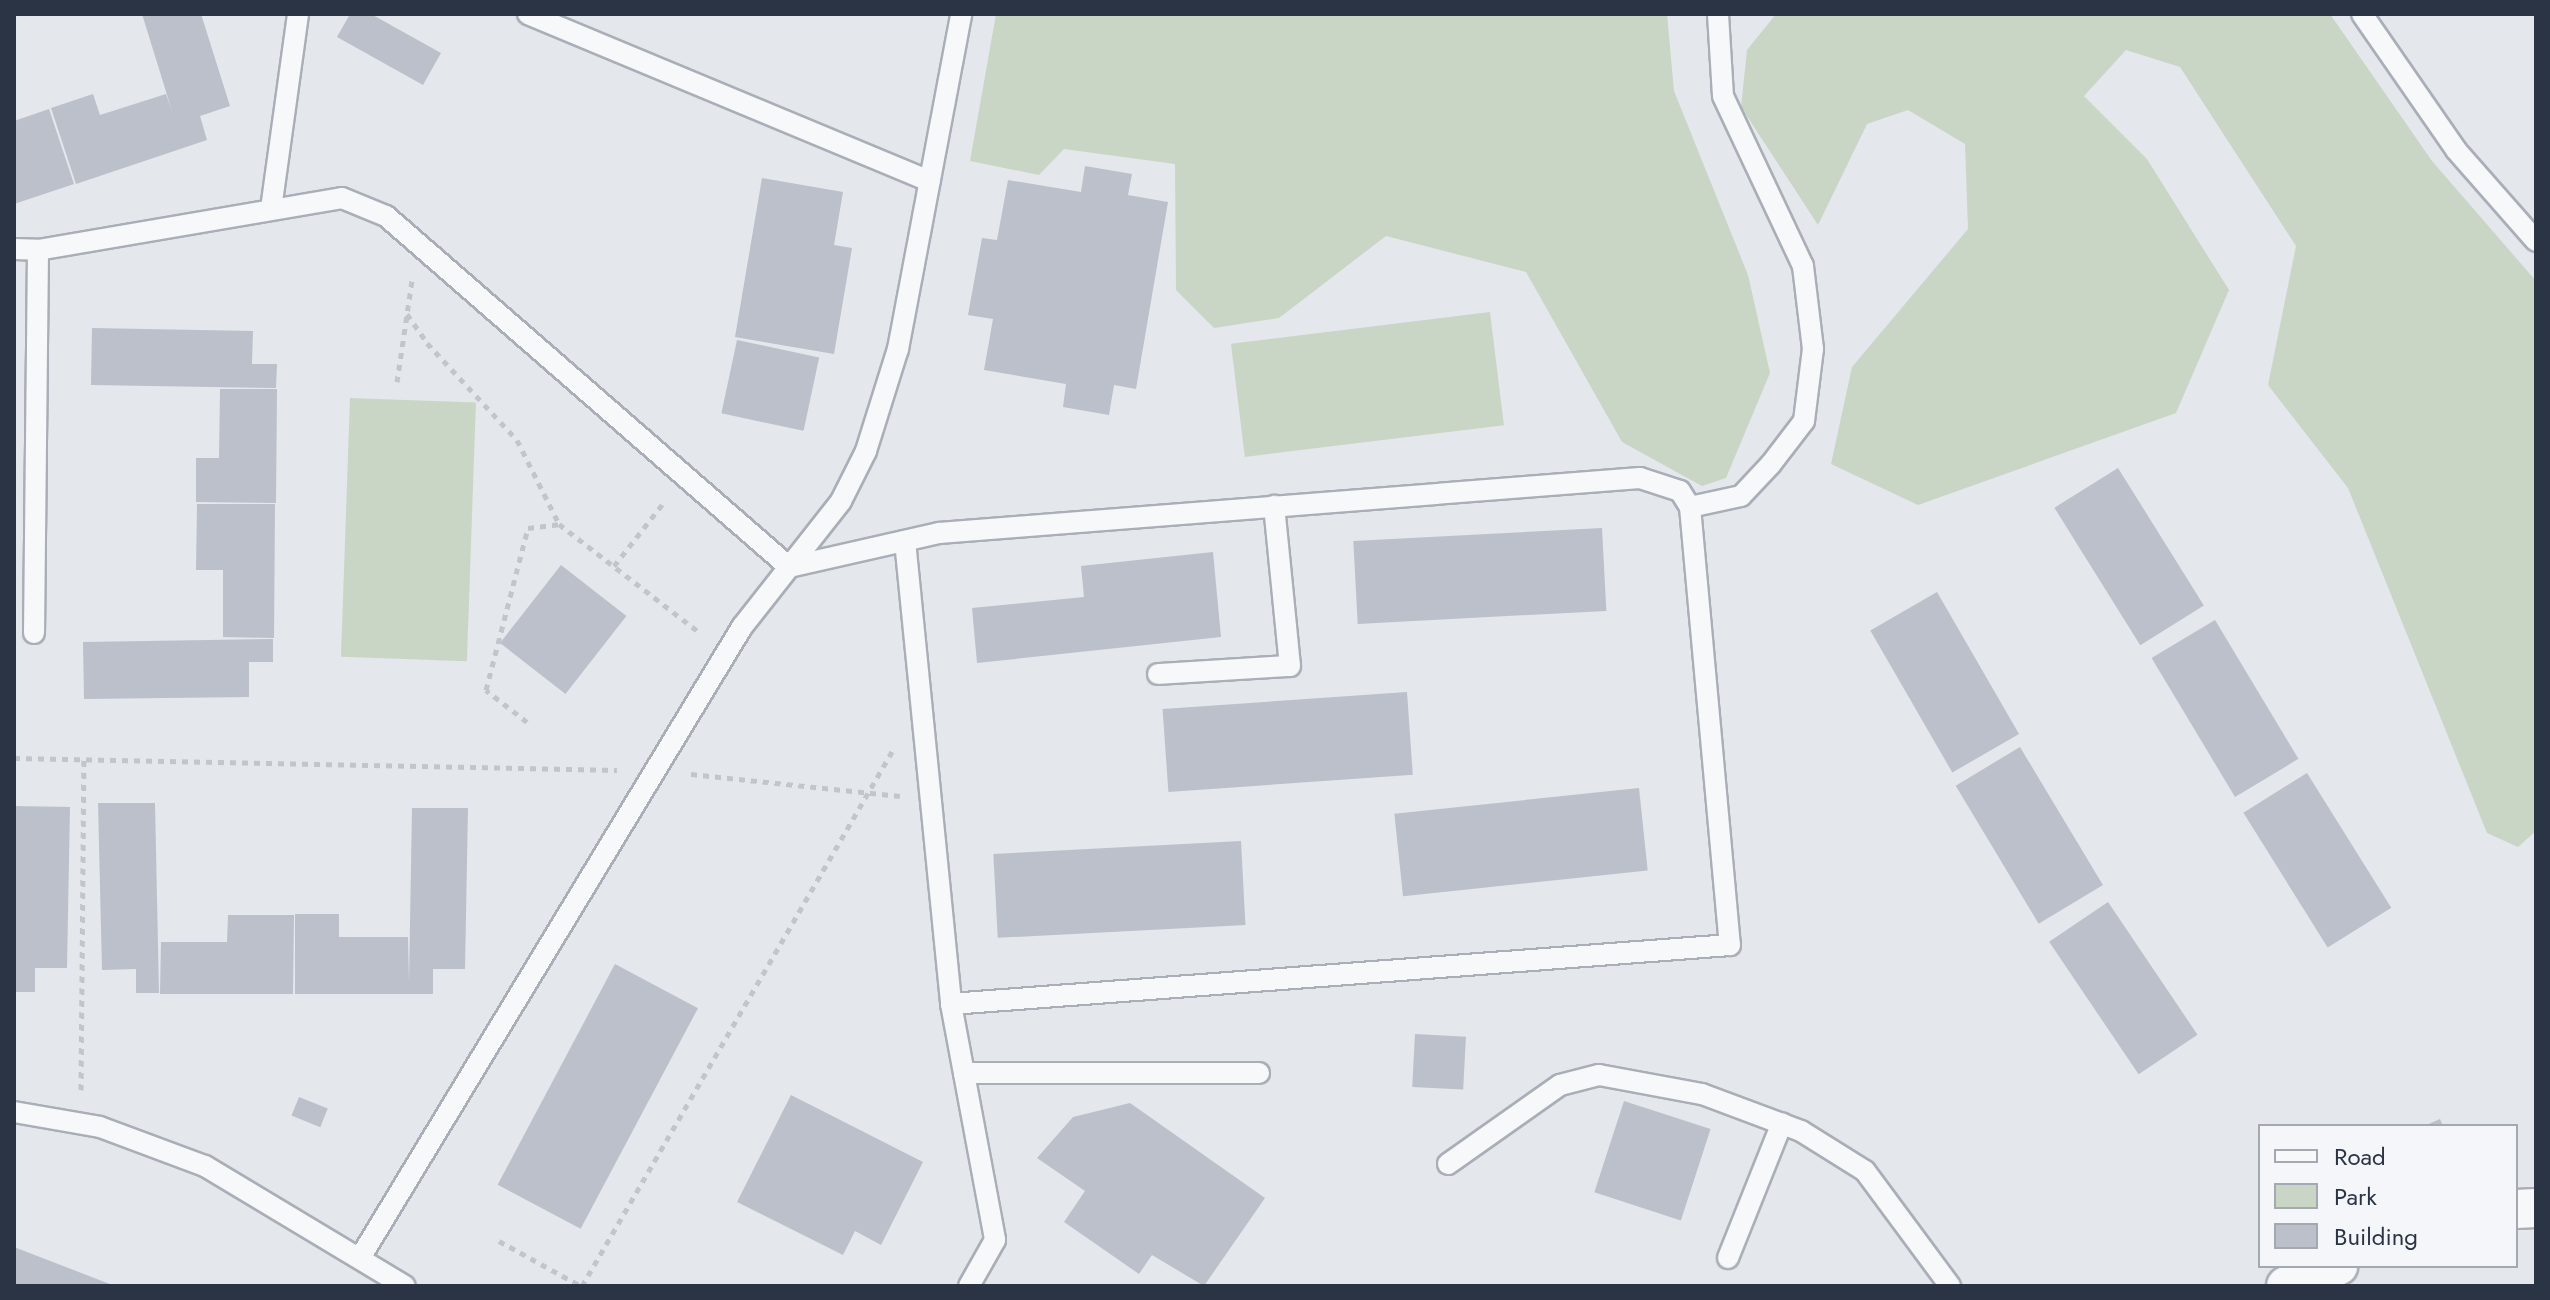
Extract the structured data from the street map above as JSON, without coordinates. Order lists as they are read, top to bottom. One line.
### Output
{"legend":["Road","Park","Building"]}
